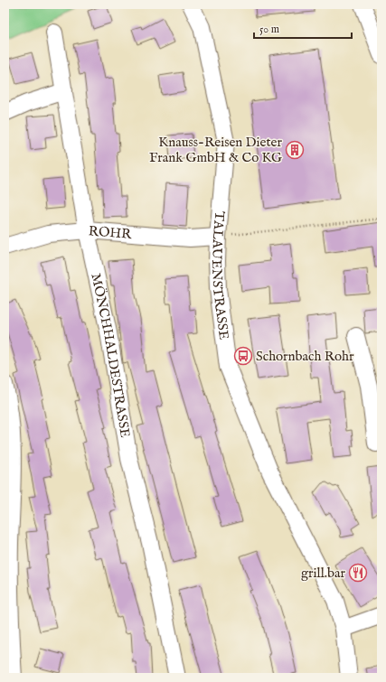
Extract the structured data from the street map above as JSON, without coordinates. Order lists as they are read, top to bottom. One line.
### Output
{"streets":{"street":["ROHR","TALAUENSTRASSE","MÖNCHHALDESTRASSE"]},"crossings":[["ROHR","TALAUENSTRASSE"],["ROHR","MÖNCHHALDESTRASSE"]],"places":{"building":["Knauss-Reisen Dieter Frank GmbH & Co KG"],"bus stop":["Schornbach Rohr"],"restaurant":["grill.bar"]},"scale_bar":"50 m"}
